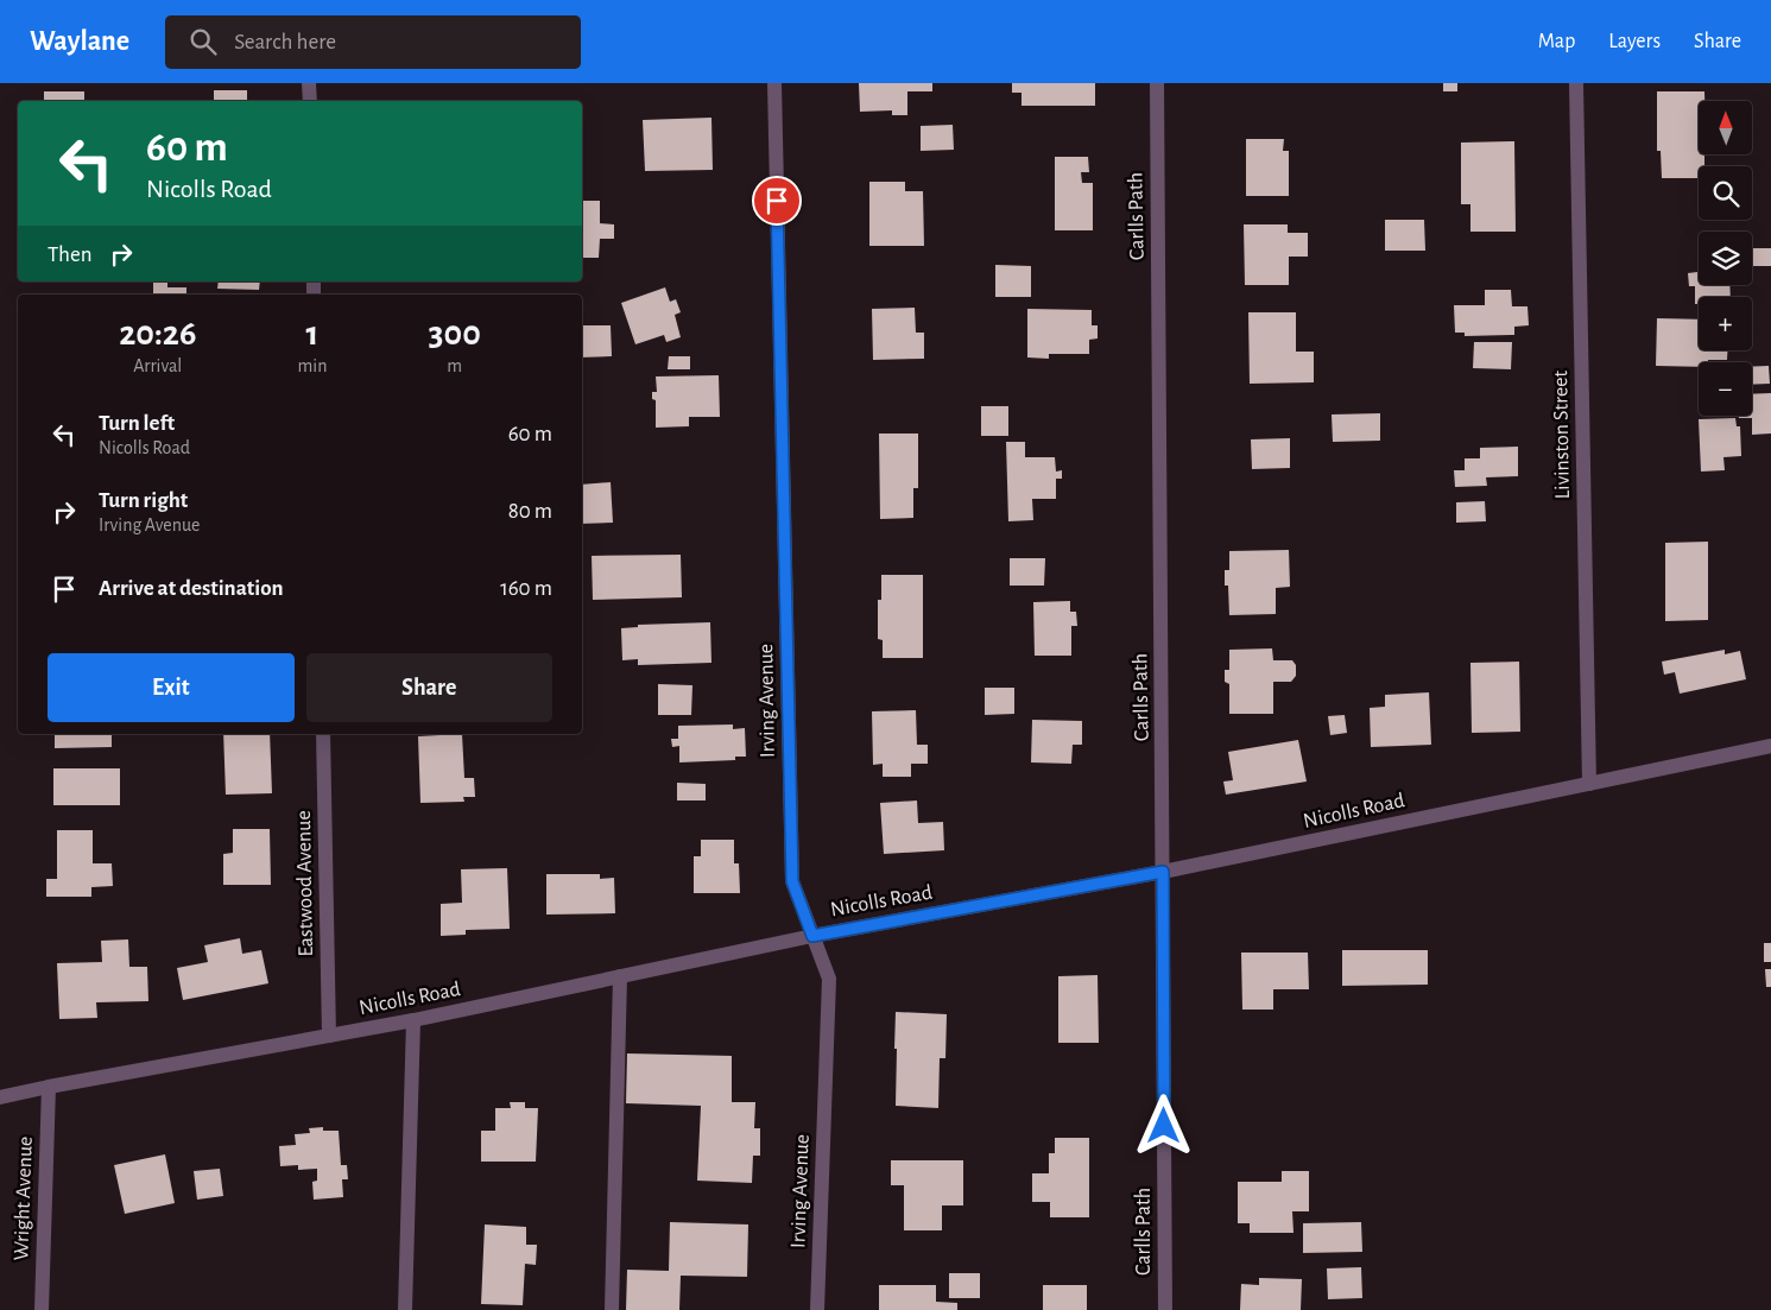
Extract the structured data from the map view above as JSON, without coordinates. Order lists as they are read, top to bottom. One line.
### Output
{"streets":{"street":["Carlls Path","Livinston Street","Irving Avenue","Nicolls Road","Eastwood Avenue","Wright Avenue"]},"crossings":[["Carlls Path","Nicolls Road"],["Livinston Street","Nicolls Road"],["Irving Avenue","Nicolls Road"],["Nicolls Road","Eastwood Avenue"],["Nicolls Road","Wright Avenue"]],"north":"top","page":{"header":"Waylane","search":"Search here","nav":["Map","Layers","Share"],"map_buttons":["+","−"],"turn":["60 m","Nicolls Road"],"then":"Then","eta":["20:26","Arrival","1","min","300","m"],"list":[{"name":"Turn left","note":"Nicolls Road","value":"60 m"},{"name":"Turn right","note":"Irving Avenue","value":"80 m"},{"name":"Arrive at destination","value":"160 m"}],"buttons":["Exit","Share"]}}
